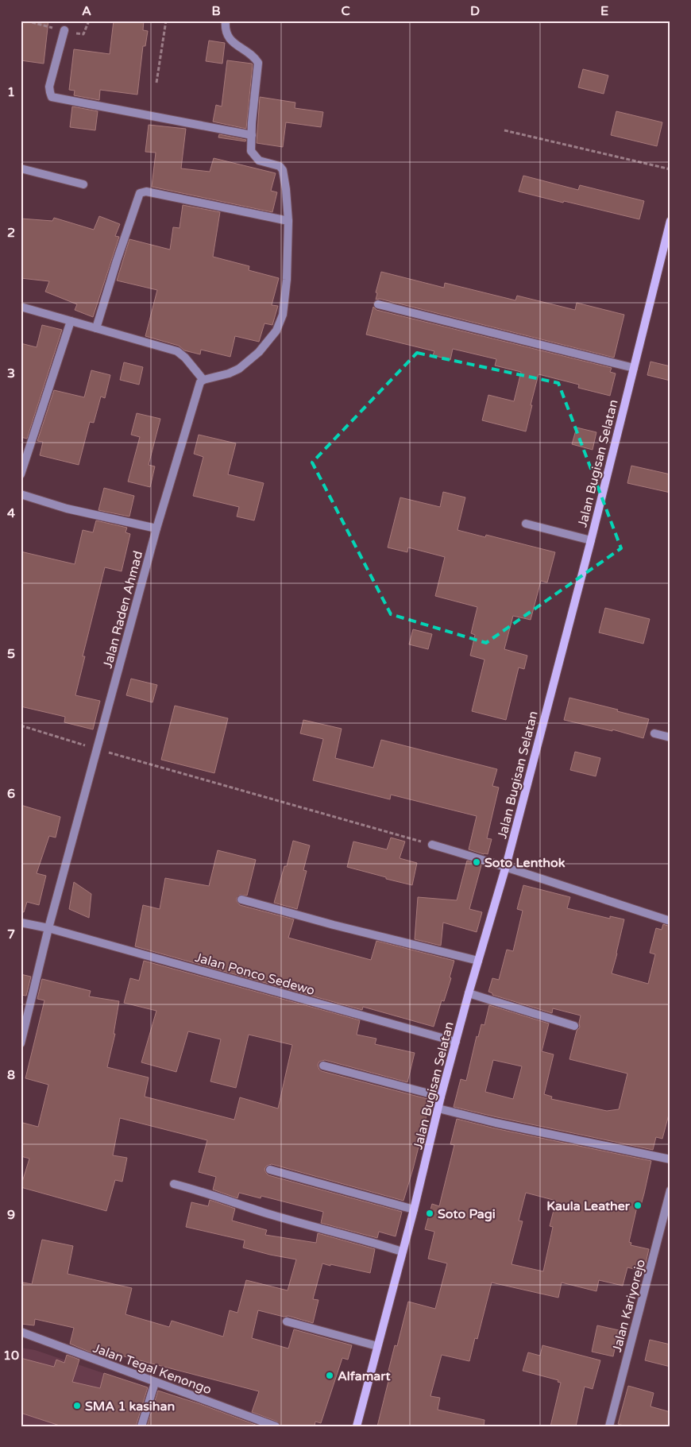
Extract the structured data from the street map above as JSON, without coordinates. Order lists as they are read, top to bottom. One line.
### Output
{"streets":{"street":["Jalan Bugisan Selatan","Jalan Raden Ahmad","Jalan Ponco Sedewo","Jalan Kariyorejo","Jalan Tegal Kenongo"]},"crossings":[["Jalan Bugisan Selatan","Jalan Ponco Sedewo"],["Jalan Raden Ahmad","Jalan Ponco Sedewo"]],"places":["Soto Lenthok","Kaula Leather","Soto Pagi","Alfamart","SMA 1 kasihan"],"grid":{"columns":["A","B","C","D","E"],"rows":["1","2","3","4","5","6","7","8","9","10"]}}
